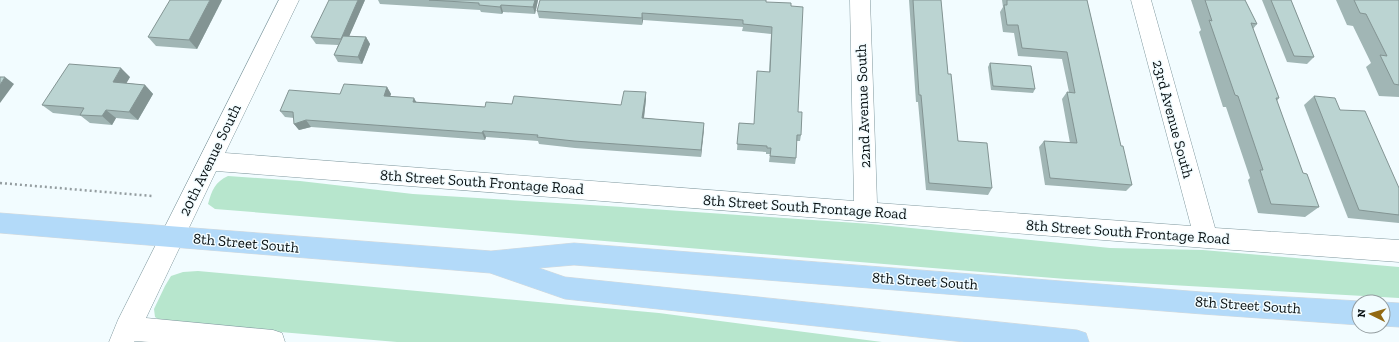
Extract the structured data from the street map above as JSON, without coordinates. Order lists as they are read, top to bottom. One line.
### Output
{"streets":{"main road":["8th Street South"],"street":["22nd Avenue South","23rd Avenue South","20th Avenue South","8th Street South Frontage Road"]},"crossings":[["22nd Avenue South","8th Street South Frontage Road"],["23rd Avenue South","8th Street South Frontage Road"],["20th Avenue South","8th Street South Frontage Road"],["20th Avenue South","8th Street South"]],"north":"left"}
